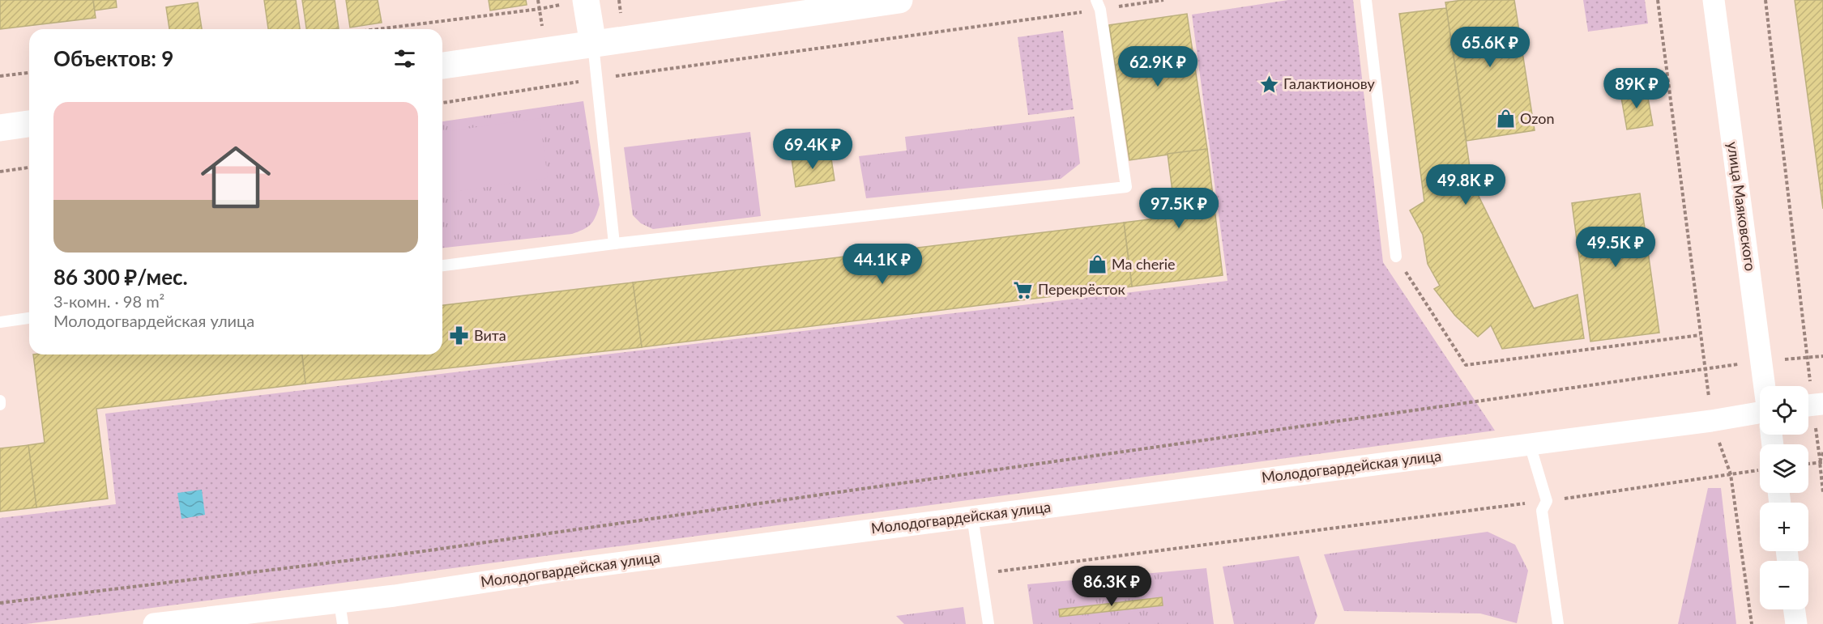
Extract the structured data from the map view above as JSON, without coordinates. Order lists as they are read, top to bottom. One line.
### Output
{"streets":{"street":["улица Маяковского","Молодогвардейская улица"]},"places":{"place":["Галактионову"],"shop":["Ozon","Ma cherie"],"supermarket":["Перекрёсток"],"pharmacy":["Вита"]},"page":{"price":["65.6K ₽","62.9K ₽","89K ₽","69.4K ₽","49.8K ₽","97.5K ₽","49.5K ₽","44.1K ₽","86.3K ₽"],"heading":"Объектов: 9","list":[{"name":"86 300 ₽/мес.","note":"3-комн. · 98 m² · Молодогвардейская улица"}],"map_buttons":["+","−"]}}
